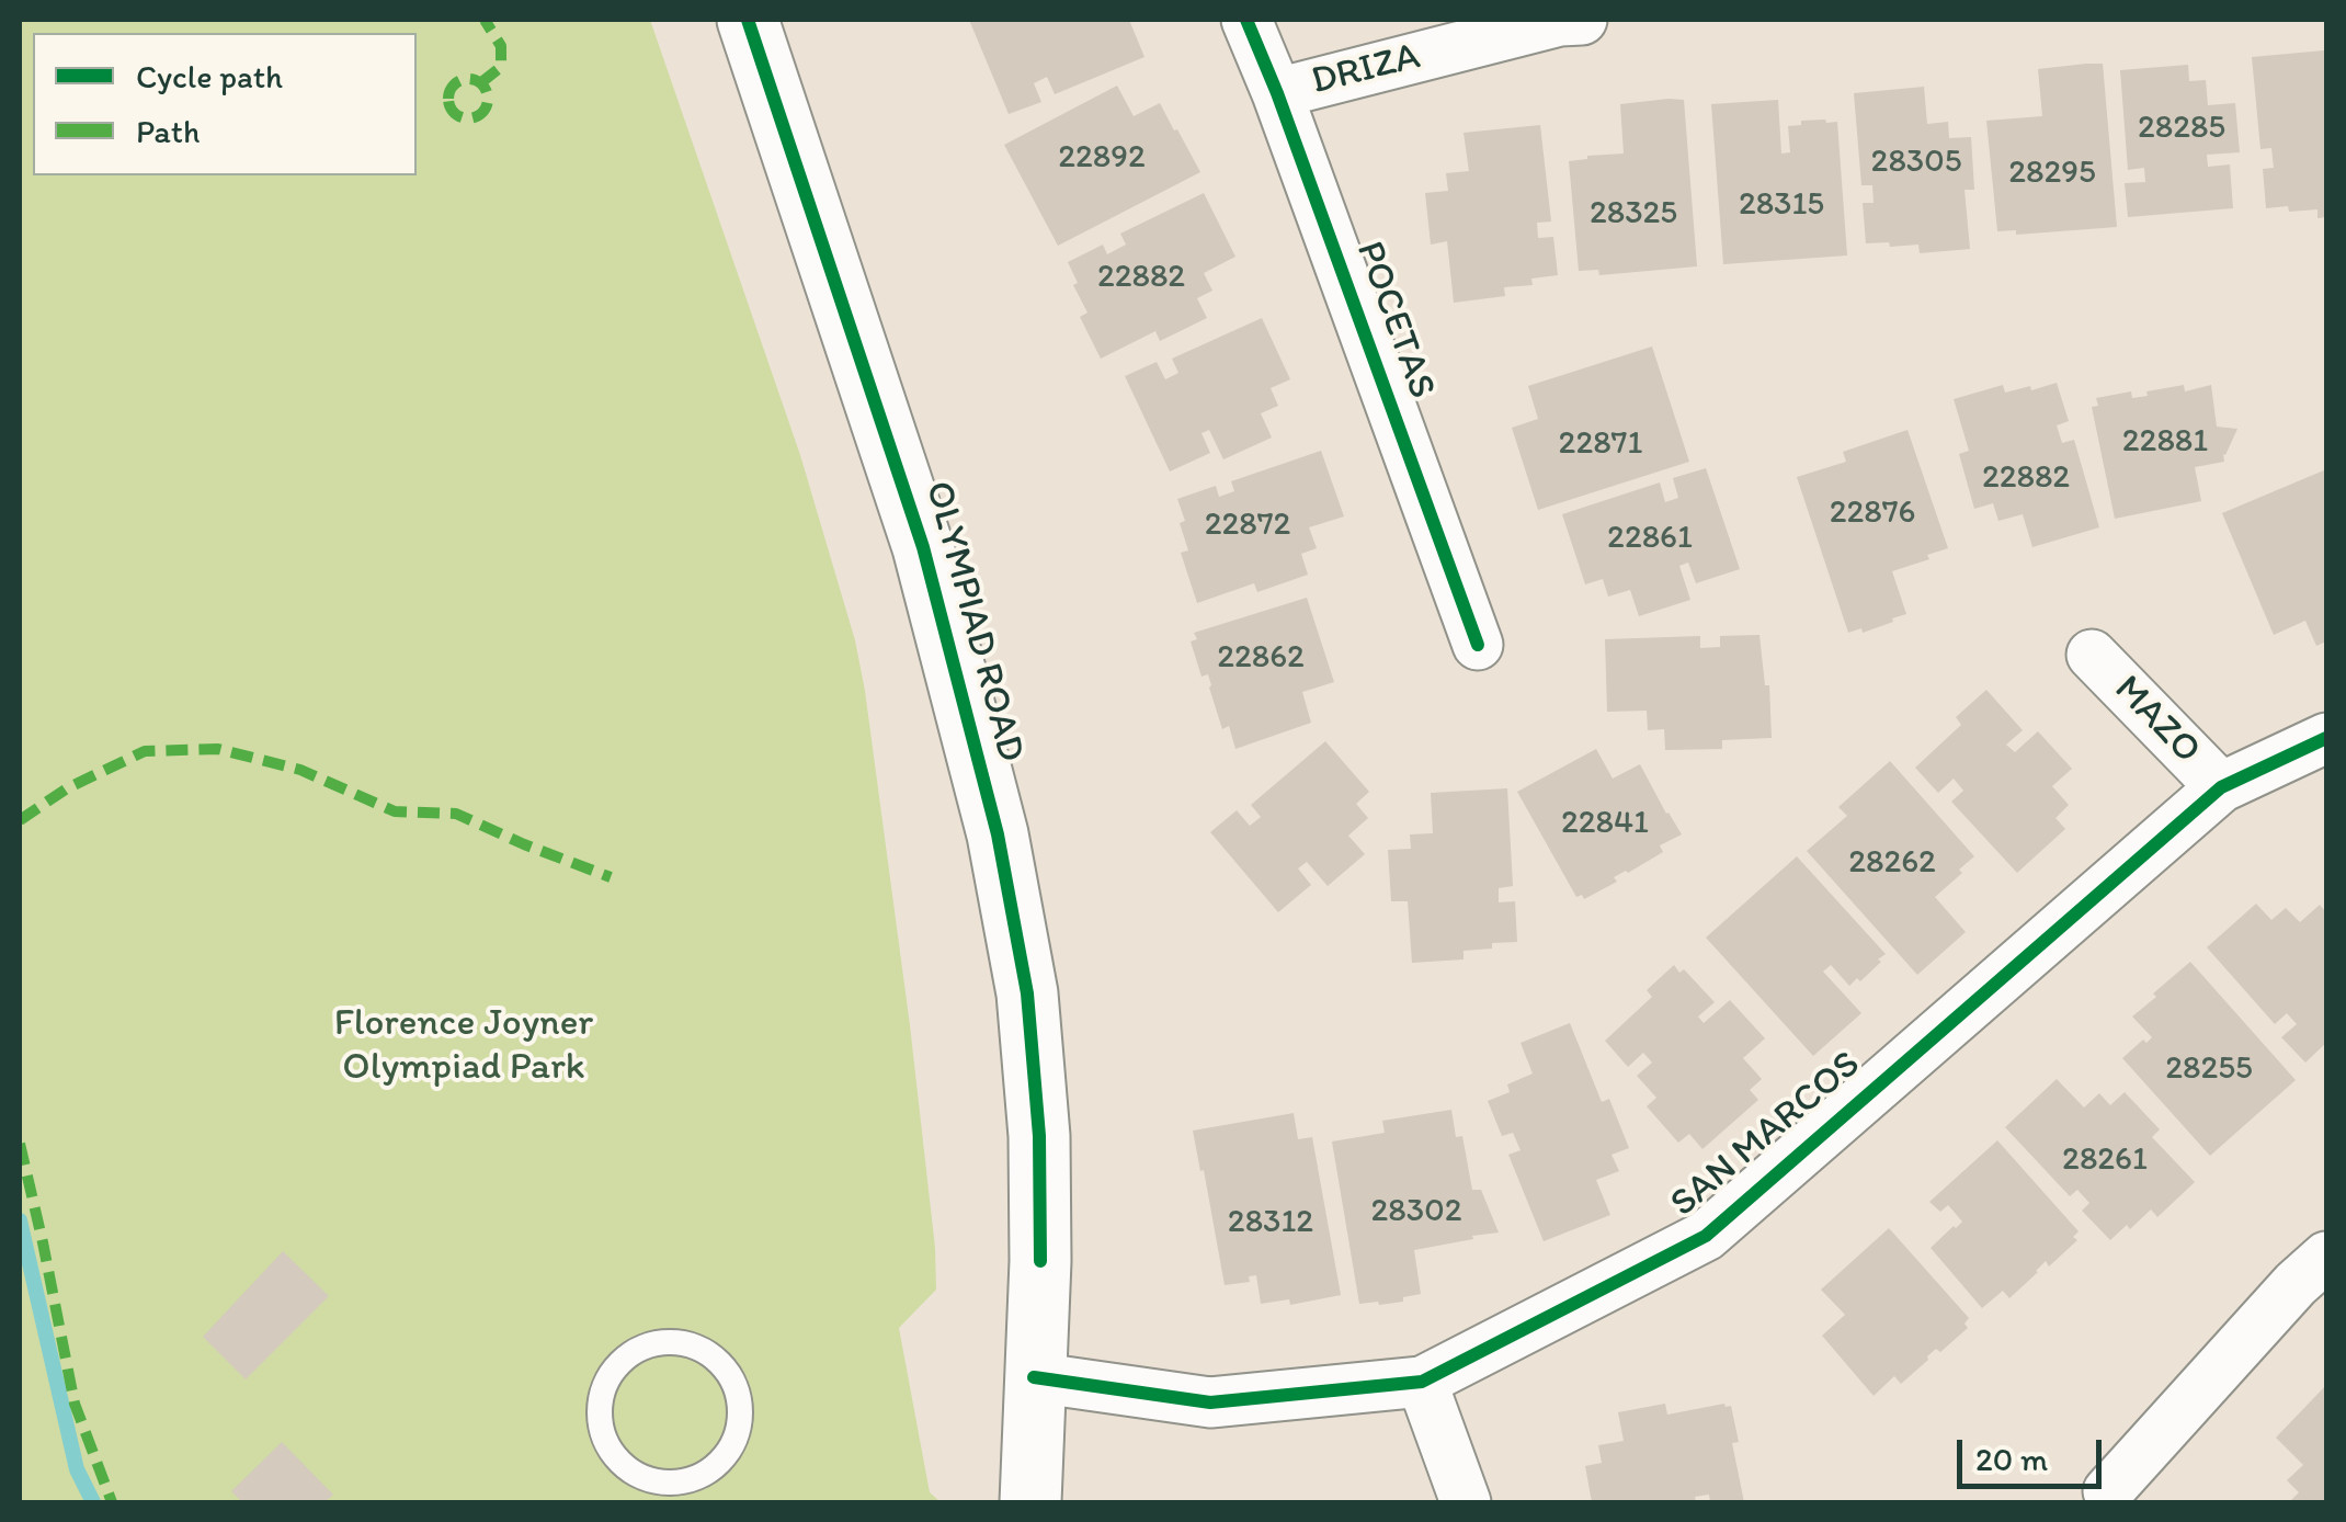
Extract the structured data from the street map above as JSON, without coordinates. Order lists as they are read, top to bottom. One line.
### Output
{"streets":{"main road":["OLYMPIAD ROAD"],"street":["DRIZA","POCETAS","MAZO","SAN MARCOS"]},"crossings":[["DRIZA","POCETAS"],["OLYMPIAD ROAD","SAN MARCOS"],["MAZO","SAN MARCOS"]],"parks":["Florence Joyner Olympiad Park"],"house_numbers":["28285","22892","28305","28295","28315","28325","22882","22881","22871","22882","22876","22872","22861","22862","22841","28262","28255","28261","28302","28312"],"legend":["Cycle path","Path"],"scale_bar":"20 m"}
